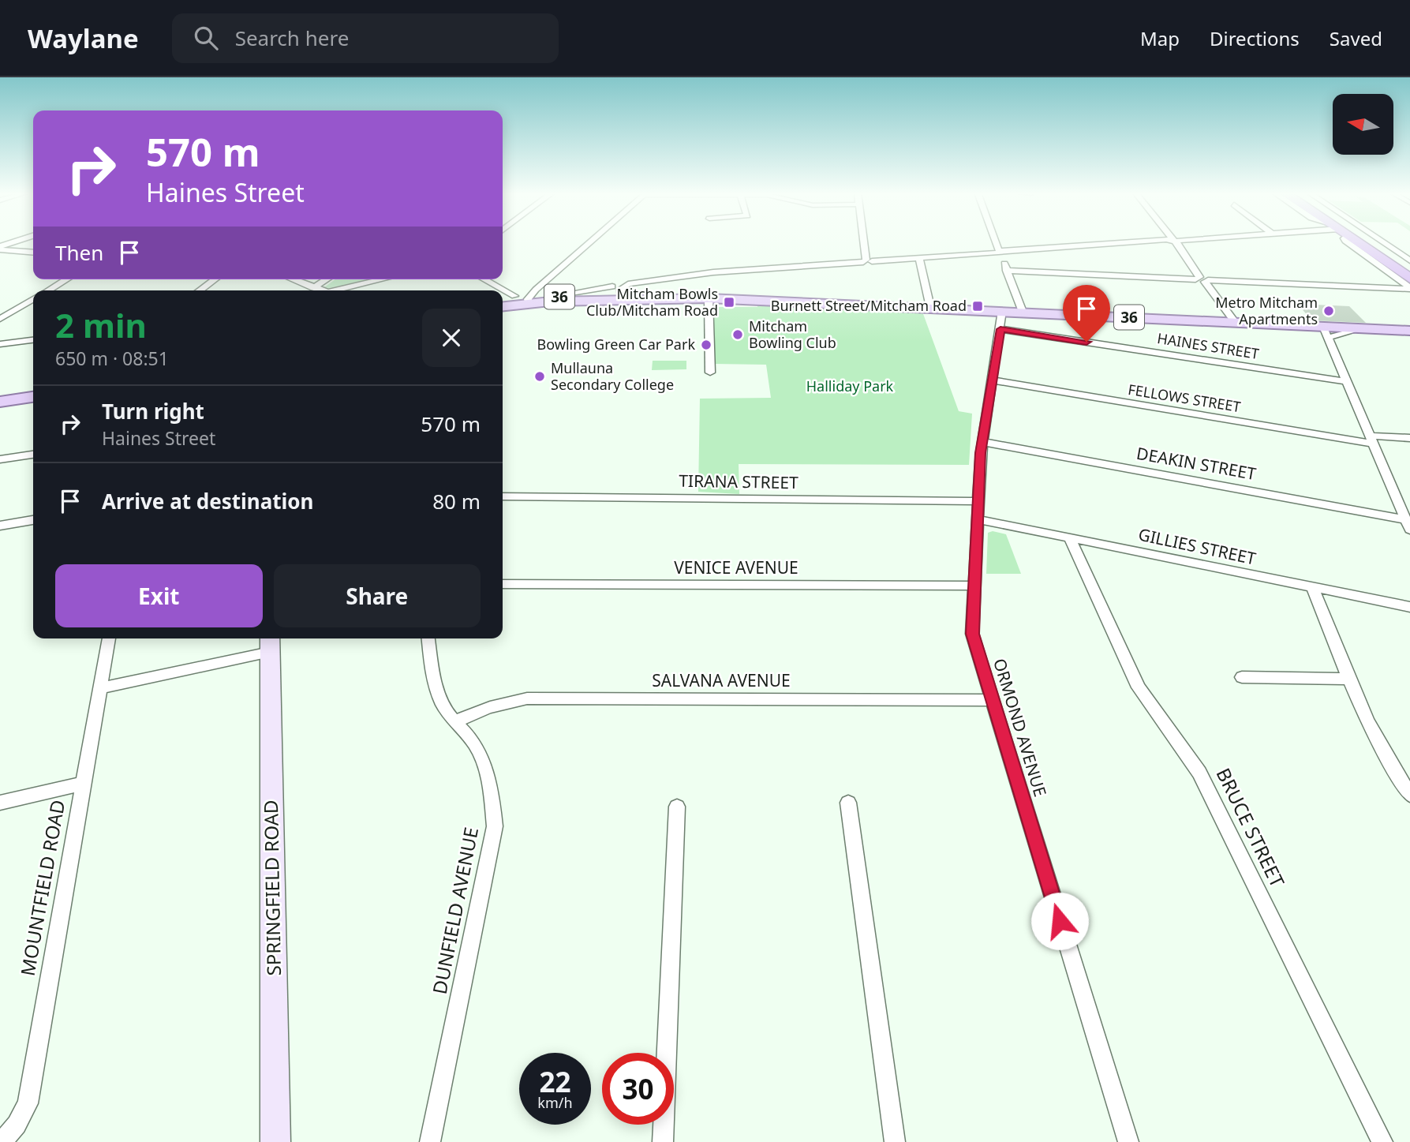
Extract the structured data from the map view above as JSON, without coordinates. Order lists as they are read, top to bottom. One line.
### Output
{"streets":{"main road":["36","SPRINGFIELD ROAD"],"street":["HAINES STREET","FELLOWS STREET","DEAKIN STREET","TIRANA STREET","GILLIES STREET","VENICE AVENUE","SALVANA AVENUE","ORMOND AVENUE","BRUCE STREET","MOUNTFIELD ROAD","DUNFIELD AVENUE"]},"crossings":[["36","ORMOND AVENUE"],["HAINES STREET","ORMOND AVENUE"],["FELLOWS STREET","ORMOND AVENUE"],["DEAKIN STREET","ORMOND AVENUE"],["TIRANA STREET","ORMOND AVENUE"],["GILLIES STREET","ORMOND AVENUE"],["GILLIES STREET","BRUCE STREET"],["VENICE AVENUE","ORMOND AVENUE"],["SALVANA AVENUE","ORMOND AVENUE"],["SALVANA AVENUE","DUNFIELD AVENUE"]],"parks":["Halliday Park"],"places":{"transit":["Mitcham Bowls Club/Mitcham Road","Burnett Street/Mitcham Road"],"other":["Metro Mitcham Apartments","Mitcham Bowling Club","Bowling Green Car Park","Mullauna Secondary College"]},"north":"left","page":{"header":"Waylane","search":"Search here","nav":["Map","Directions","Saved"],"turn":["570 m","Haines Street"],"then":"Then","heading":["2 min","650 m · 08:51"],"list":[{"name":"Turn right","note":"Haines Street","value":"570 m"},{"name":"Arrive at destination","value":"80 m"}],"buttons":["Exit","Share"],"speed":"22 km/h","limit":"30"}}
